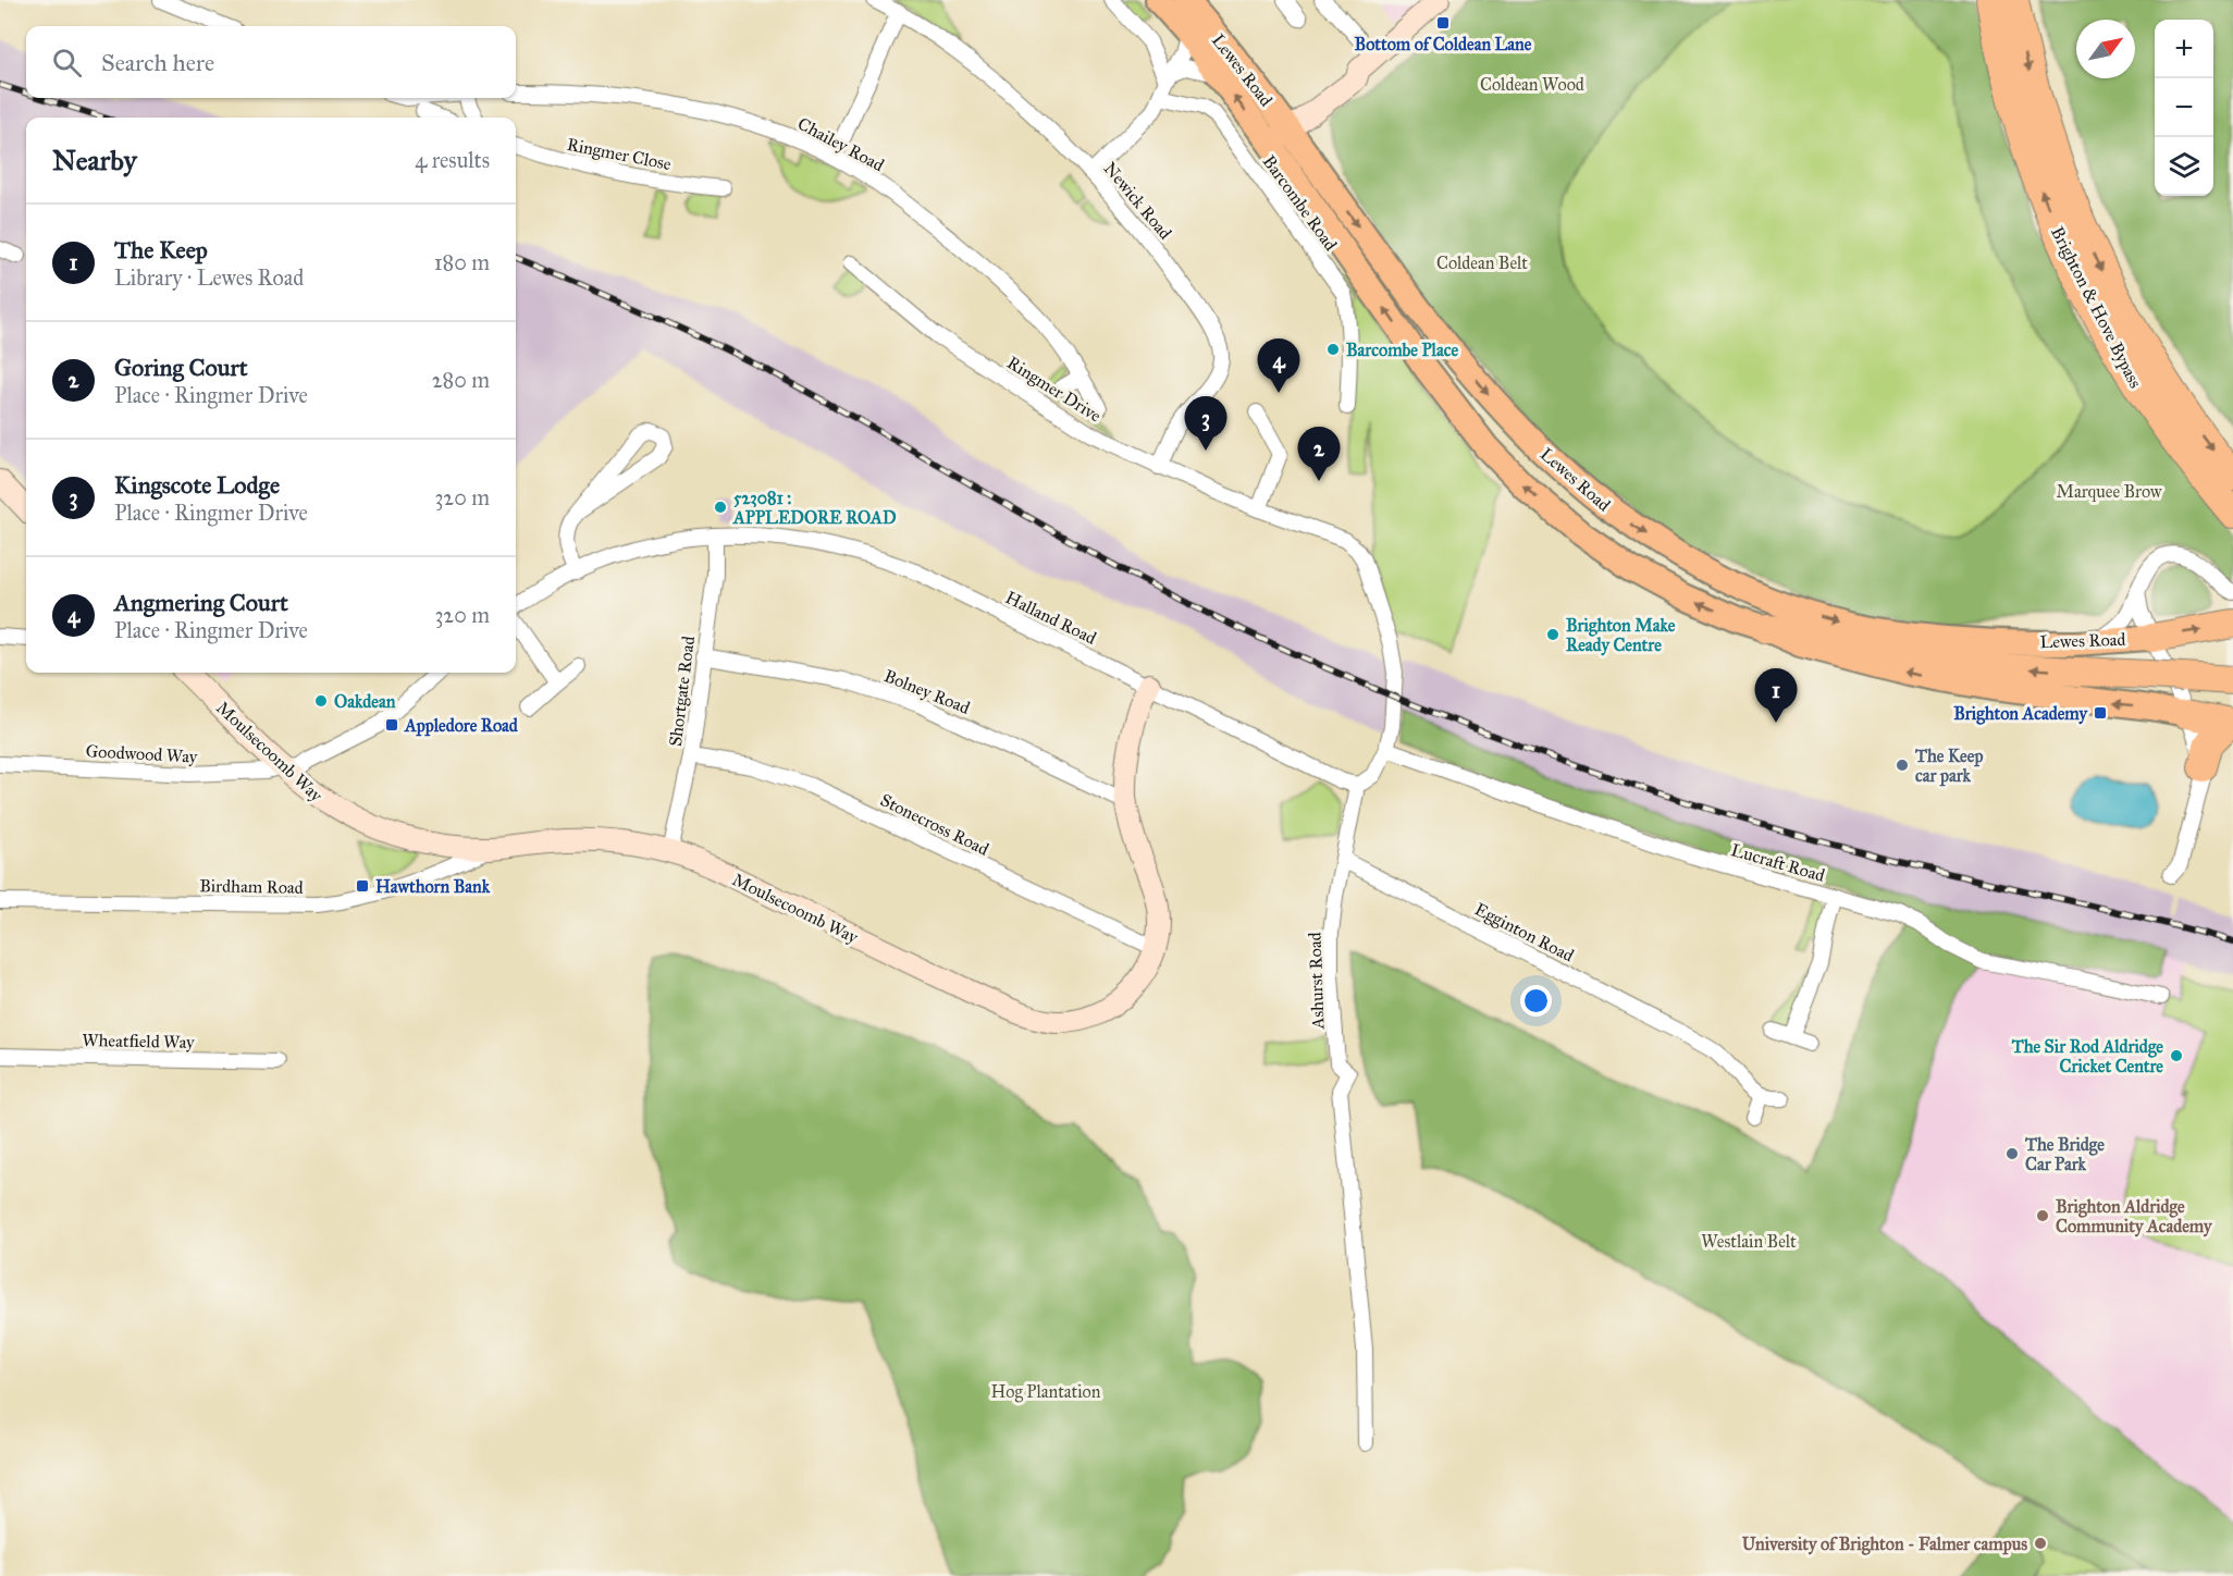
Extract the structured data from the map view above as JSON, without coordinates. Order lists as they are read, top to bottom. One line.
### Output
{"streets":{"highway":["Brighton & Hove Bypass"],"main road":["Lewes Road"],"street":["Chailey Road","Ringmer Close","Newick Road","Barcombe Road","Ringmer Drive","Halland Road","Shortgate Road","Bolney Road","Moulsecoomb Way","Goodwood Way","Stonecross Road","Lucraft Road","Birdham Road","Egginton Road","Ashurst Road","Wheatfield Way"]},"crossings":[["Newick Road","Ringmer Drive"],["Ringmer Drive","Lucraft Road"],["Halland Road","Shortgate Road"],["Halland Road","Moulsecoomb Way"],["Halland Road","Ashurst Road"],["Shortgate Road","Bolney Road"],["Shortgate Road","Moulsecoomb Way"],["Shortgate Road","Stonecross Road"],["Bolney Road","Moulsecoomb Way"],["Moulsecoomb Way","Goodwood Way"],["Moulsecoomb Way","Stonecross Road"],["Moulsecoomb Way","Birdham Road"],["Egginton Road","Ashurst Road"]],"parks":["Coldean Wood","Coldean Belt","Marquee Brow","Westlain Belt","Hog Plantation"],"places":{"transit":["Bottom of Coldean Lane","Brighton Academy","Appledore Road","Hawthorn Bank"],"other":["Barcombe Place","523081 : APPLEDORE ROAD","Brighton Make Ready Centre","Oakdean","The Keep car park","The Sir Rod Aldridge Cricket Centre","The Bridge Car Park","Brighton Aldridge Community Academy","University of Brighton - Falmer campus"]},"north":"top right","page":{"map_buttons":["+","−"],"search":"Search here","heading":["Nearby","4 results"],"list":[{"mark":"1","name":"The Keep","note":"Library · Lewes Road","value":"180 m"},{"mark":"2","name":"Goring Court","note":"Place · Ringmer Drive","value":"280 m"},{"mark":"3","name":"Kingscote Lodge","note":"Place · Ringmer Drive","value":"320 m"},{"mark":"4","name":"Angmering Court","note":"Place · Ringmer Drive","value":"320 m"}],"pins":["4","3","2","1"]}}
